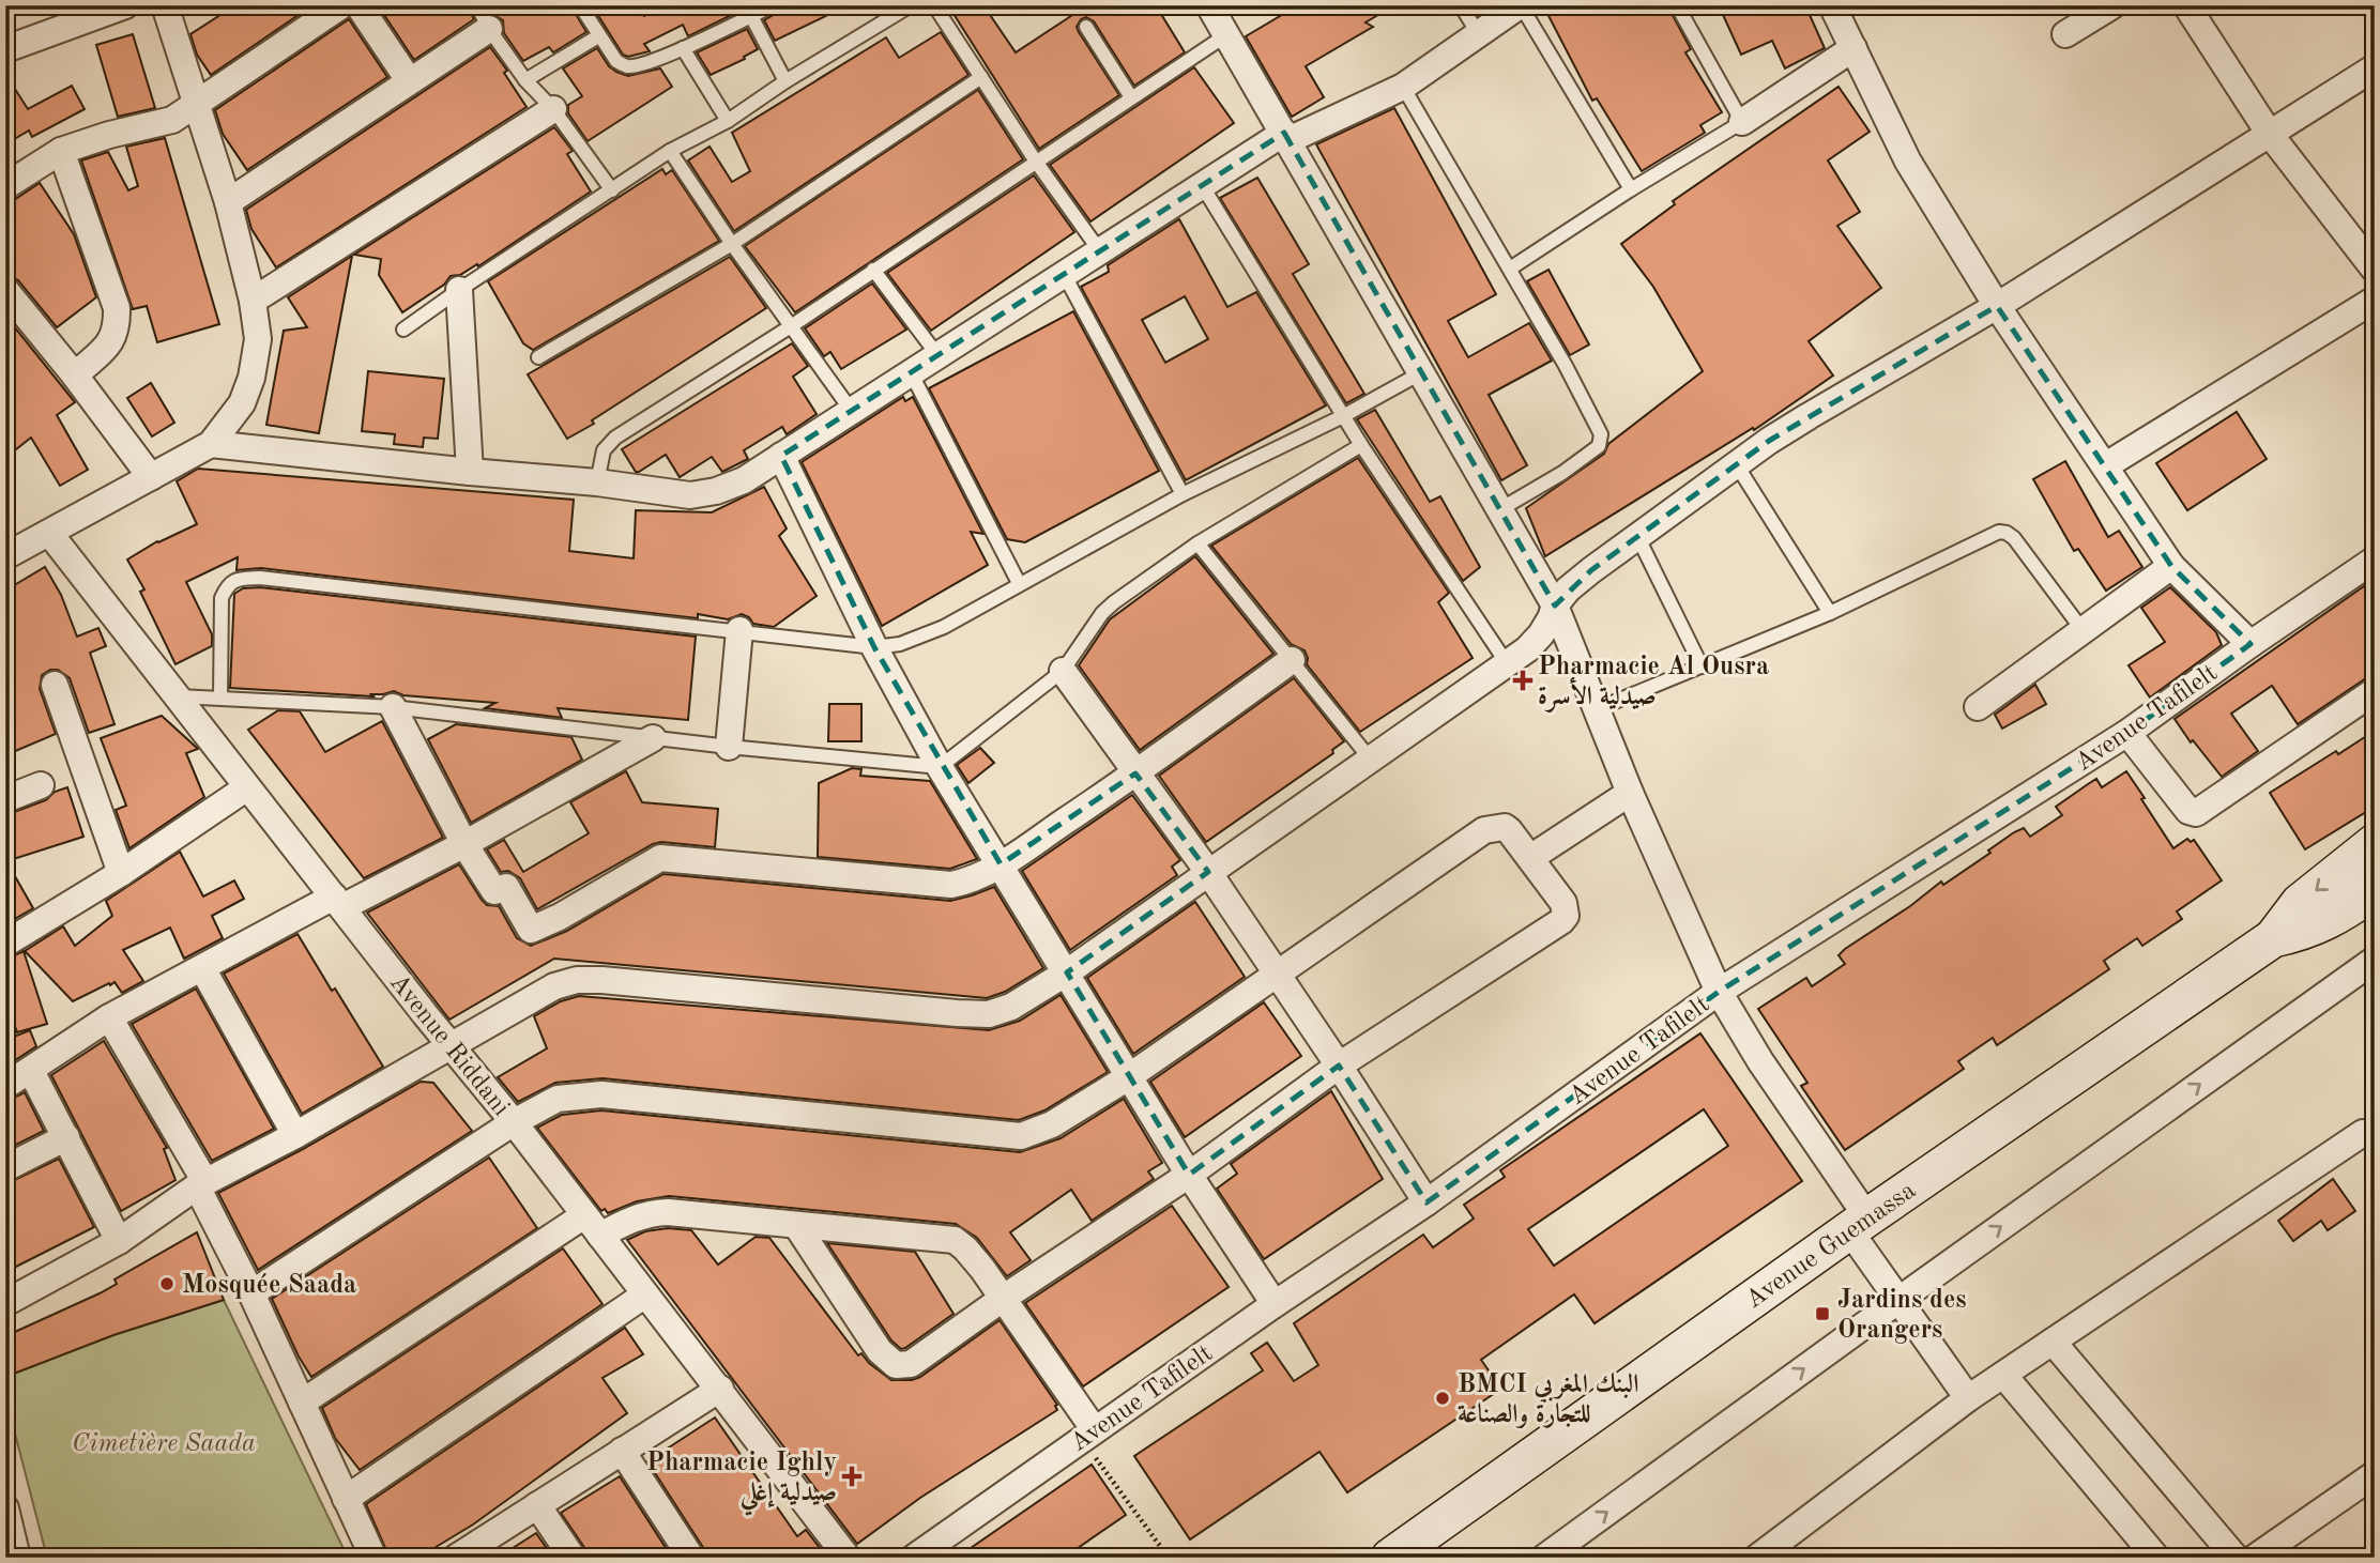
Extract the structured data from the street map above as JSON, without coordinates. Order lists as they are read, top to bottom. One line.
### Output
{"streets":{"main road":["Avenue Guemassa"],"street":["Avenue Tafilelt","Avenue Riddani"]},"parks":["Cimetière Saada"],"places":{"health":["Pharmacie Al Ousra صيدلية الأسرة","Pharmacie Ighly صيدلية إغلي"],"other":["Mosquée Saada","BMCI البنك المغربي للتجارة والصناعة"],"transit":["Jardins des Orangers"]}}
